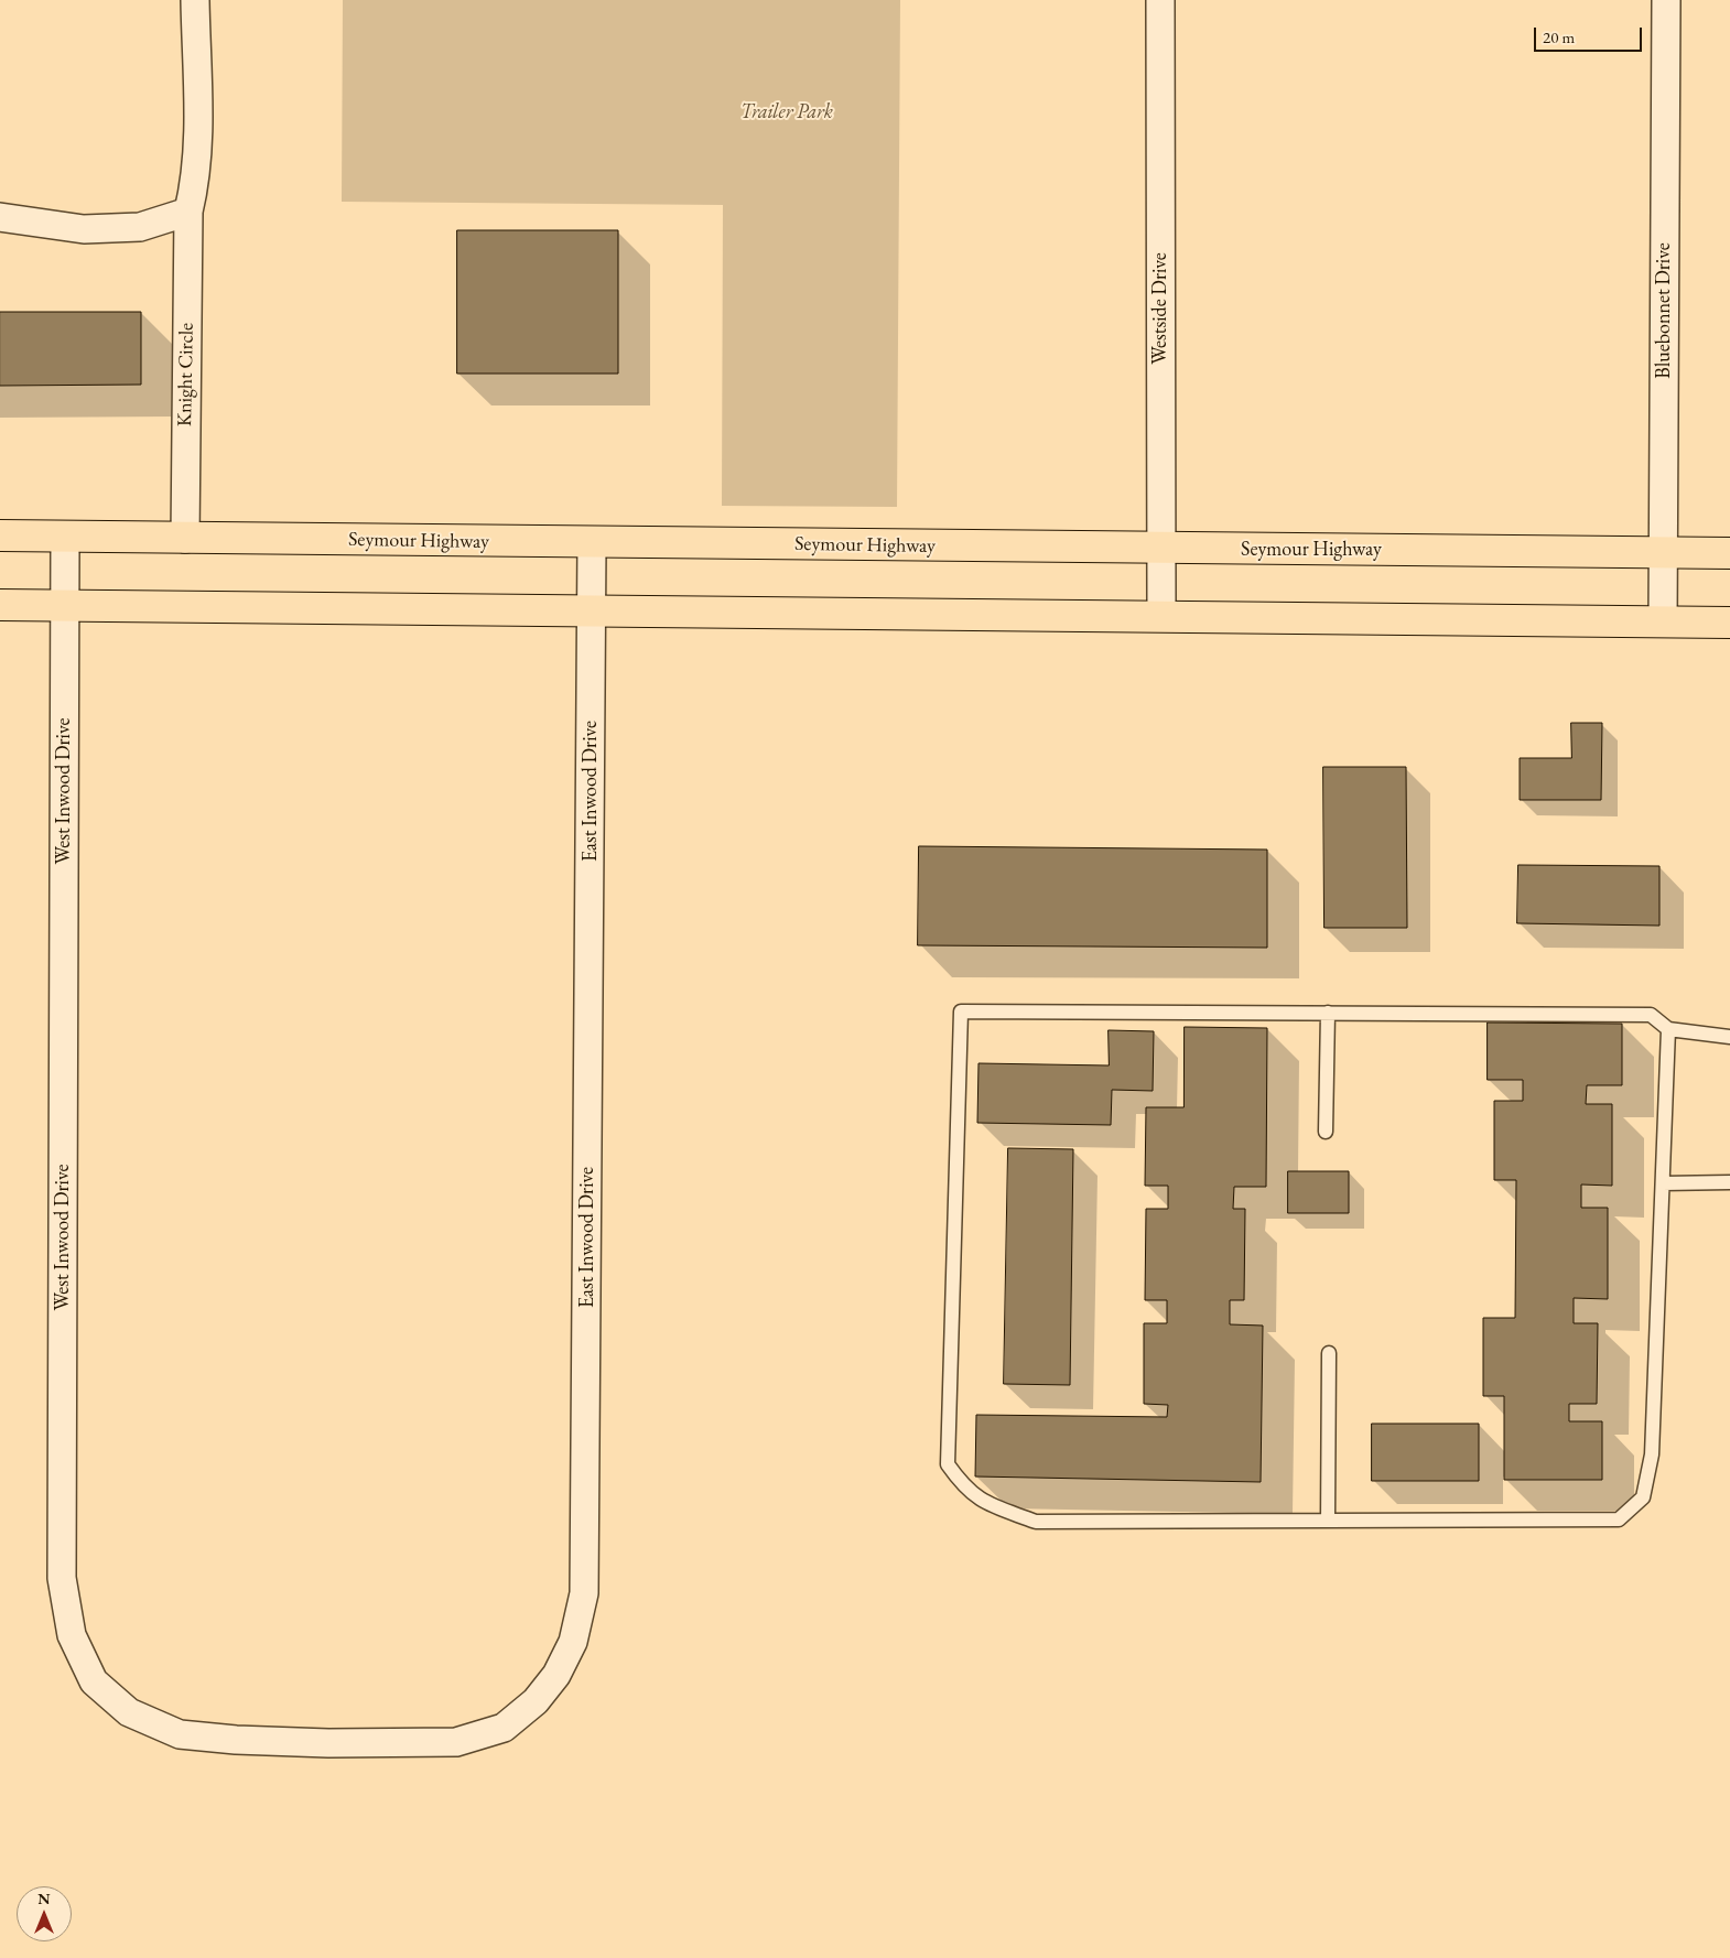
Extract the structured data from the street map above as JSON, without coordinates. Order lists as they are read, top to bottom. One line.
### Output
{"streets":{"main road":["Seymour Highway"],"street":["Westside Drive","Bluebonnet Drive","Knight Circle","West Inwood Drive","East Inwood Drive"]},"crossings":[["Westside Drive","Seymour Highway"],["Bluebonnet Drive","Seymour Highway"],["Knight Circle","Seymour Highway"],["Seymour Highway","West Inwood Drive"],["Seymour Highway","East Inwood Drive"],["West Inwood Drive","East Inwood Drive"]],"parks":["Trailer Park"],"scale_bar":"20 m","north":"top"}
